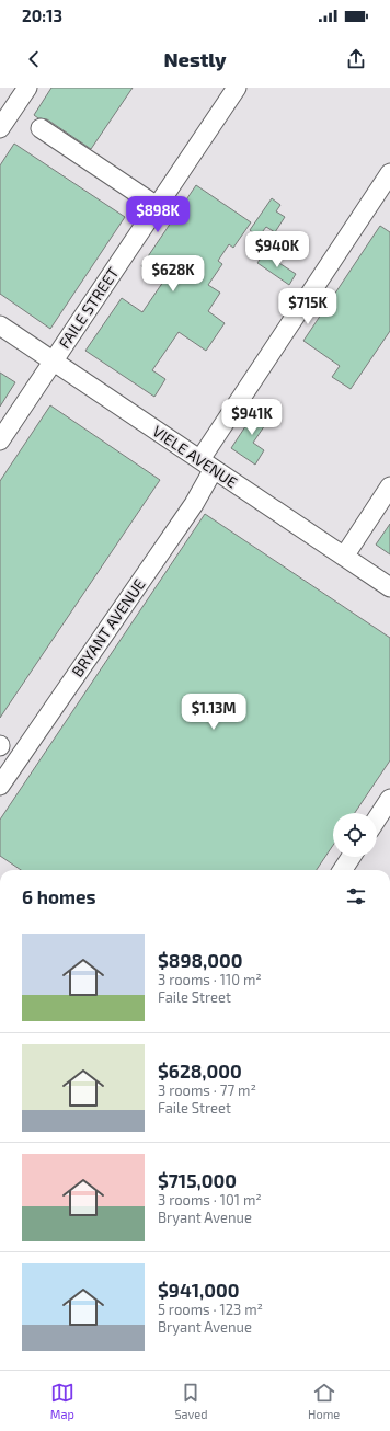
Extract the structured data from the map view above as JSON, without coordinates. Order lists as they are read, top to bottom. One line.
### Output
{"streets":{"street":["FAILE STREET","VIELE AVENUE","BRYANT AVENUE"]},"crossings":[["FAILE STREET","VIELE AVENUE"],["VIELE AVENUE","BRYANT AVENUE"]],"page":{"status":"20:13","header":"Nestly","price":["$898K","$940K","$628K","$715K","$941K","$1.13M"],"heading":"6 homes","list":[{"name":"$898,000","note":"3 rooms · 110 m² · Faile Street"},{"name":"$628,000","note":"3 rooms · 77 m² · Faile Street"},{"name":"$715,000","note":"3 rooms · 101 m² · Bryant Avenue"},{"name":"$941,000","note":"5 rooms · 123 m² · Bryant Avenue"}],"tabs":["Map","Saved","Home"]}}
